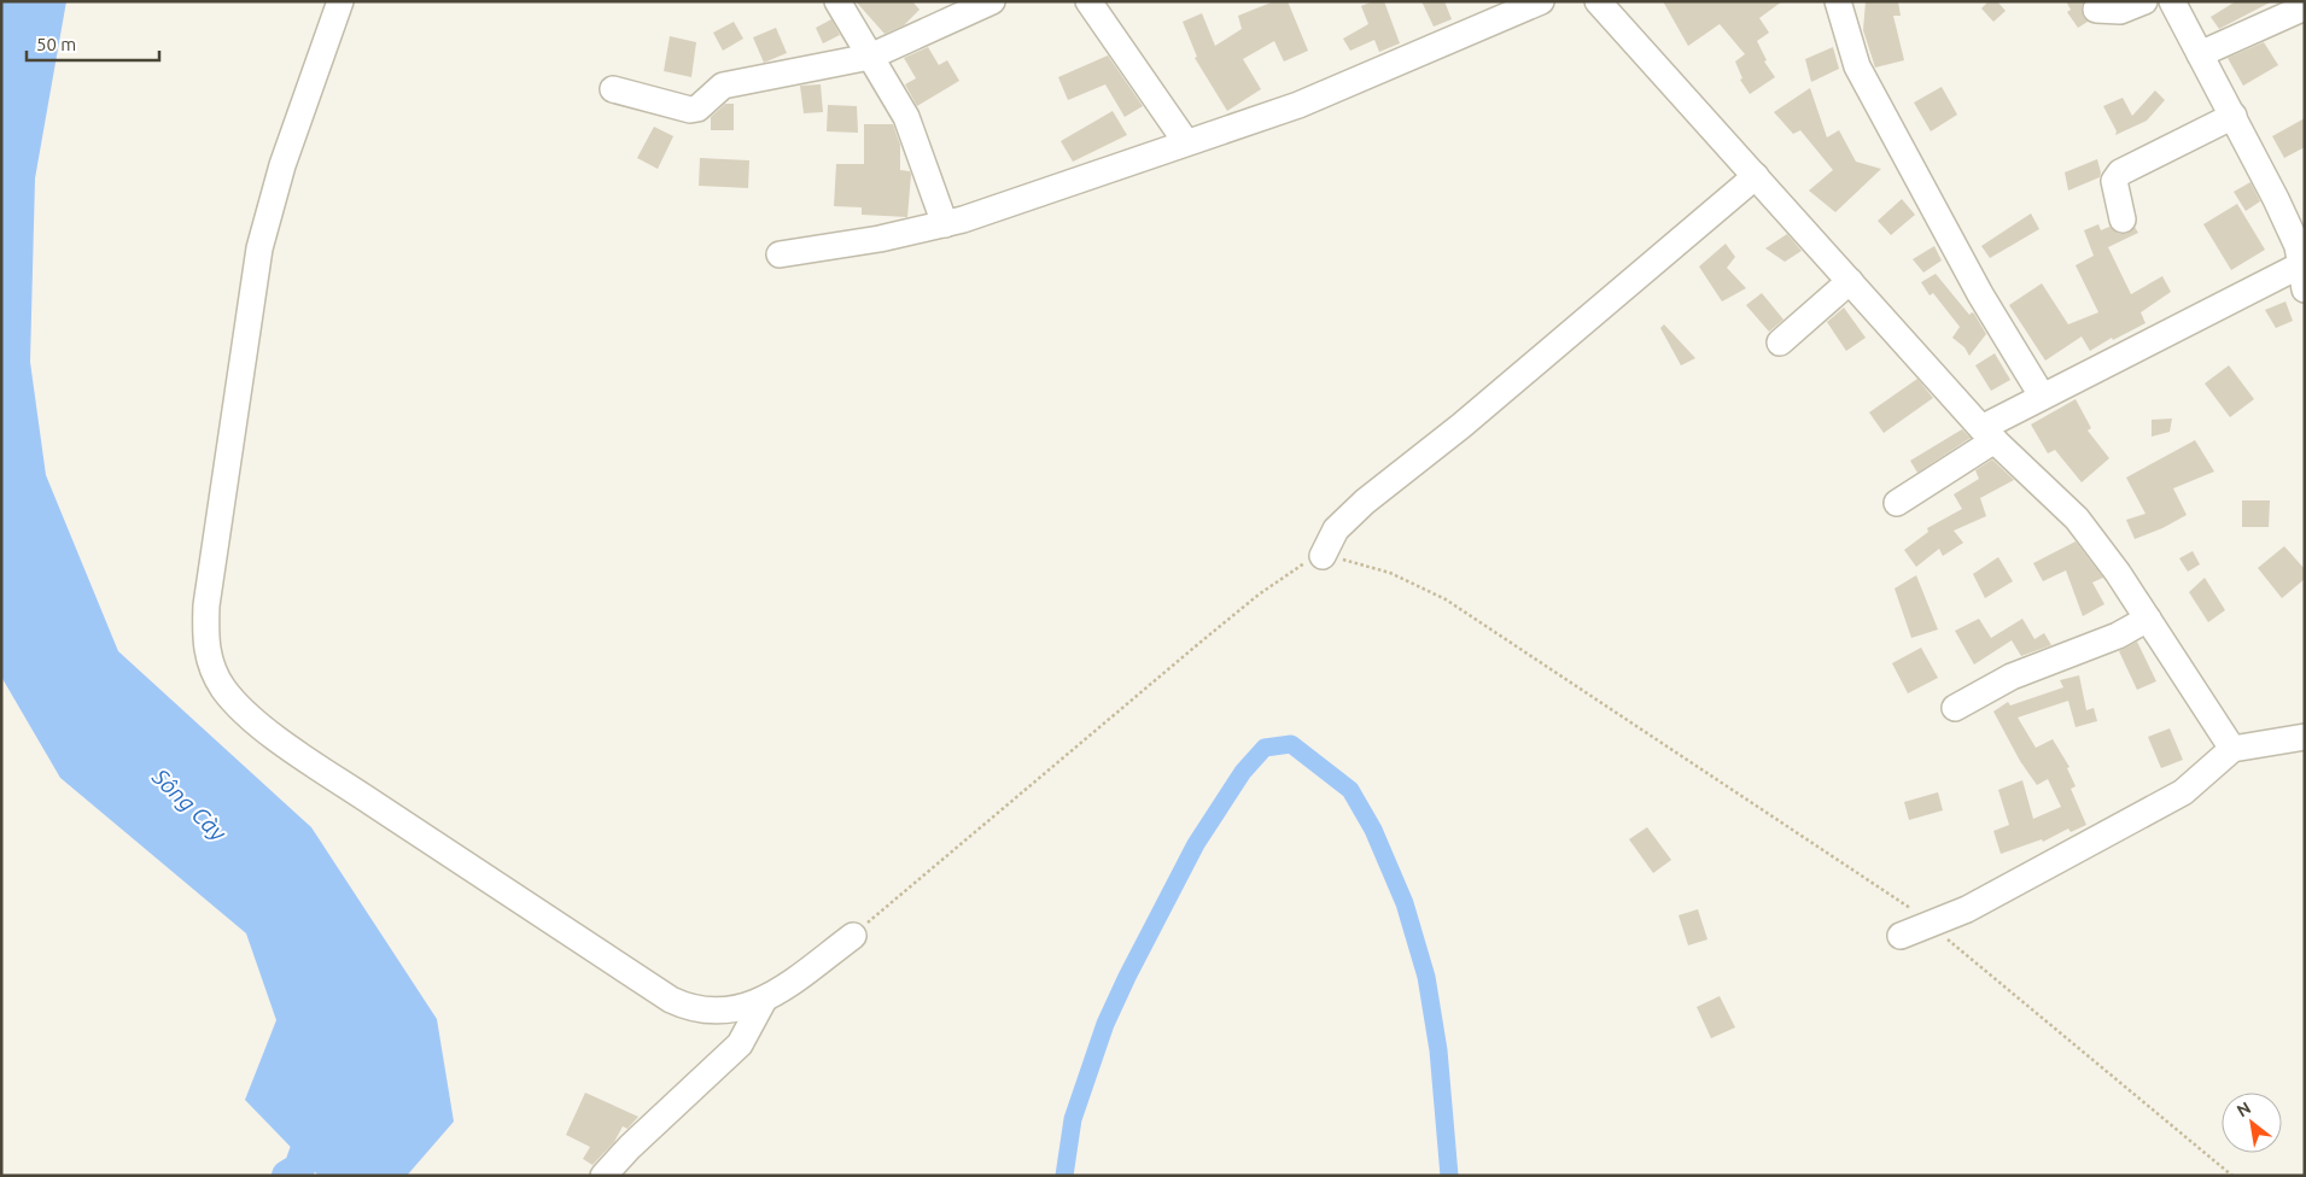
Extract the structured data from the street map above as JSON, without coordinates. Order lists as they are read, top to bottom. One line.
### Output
{"water":["Sông Cày"],"scale_bar":"50 m","north":"top left"}
